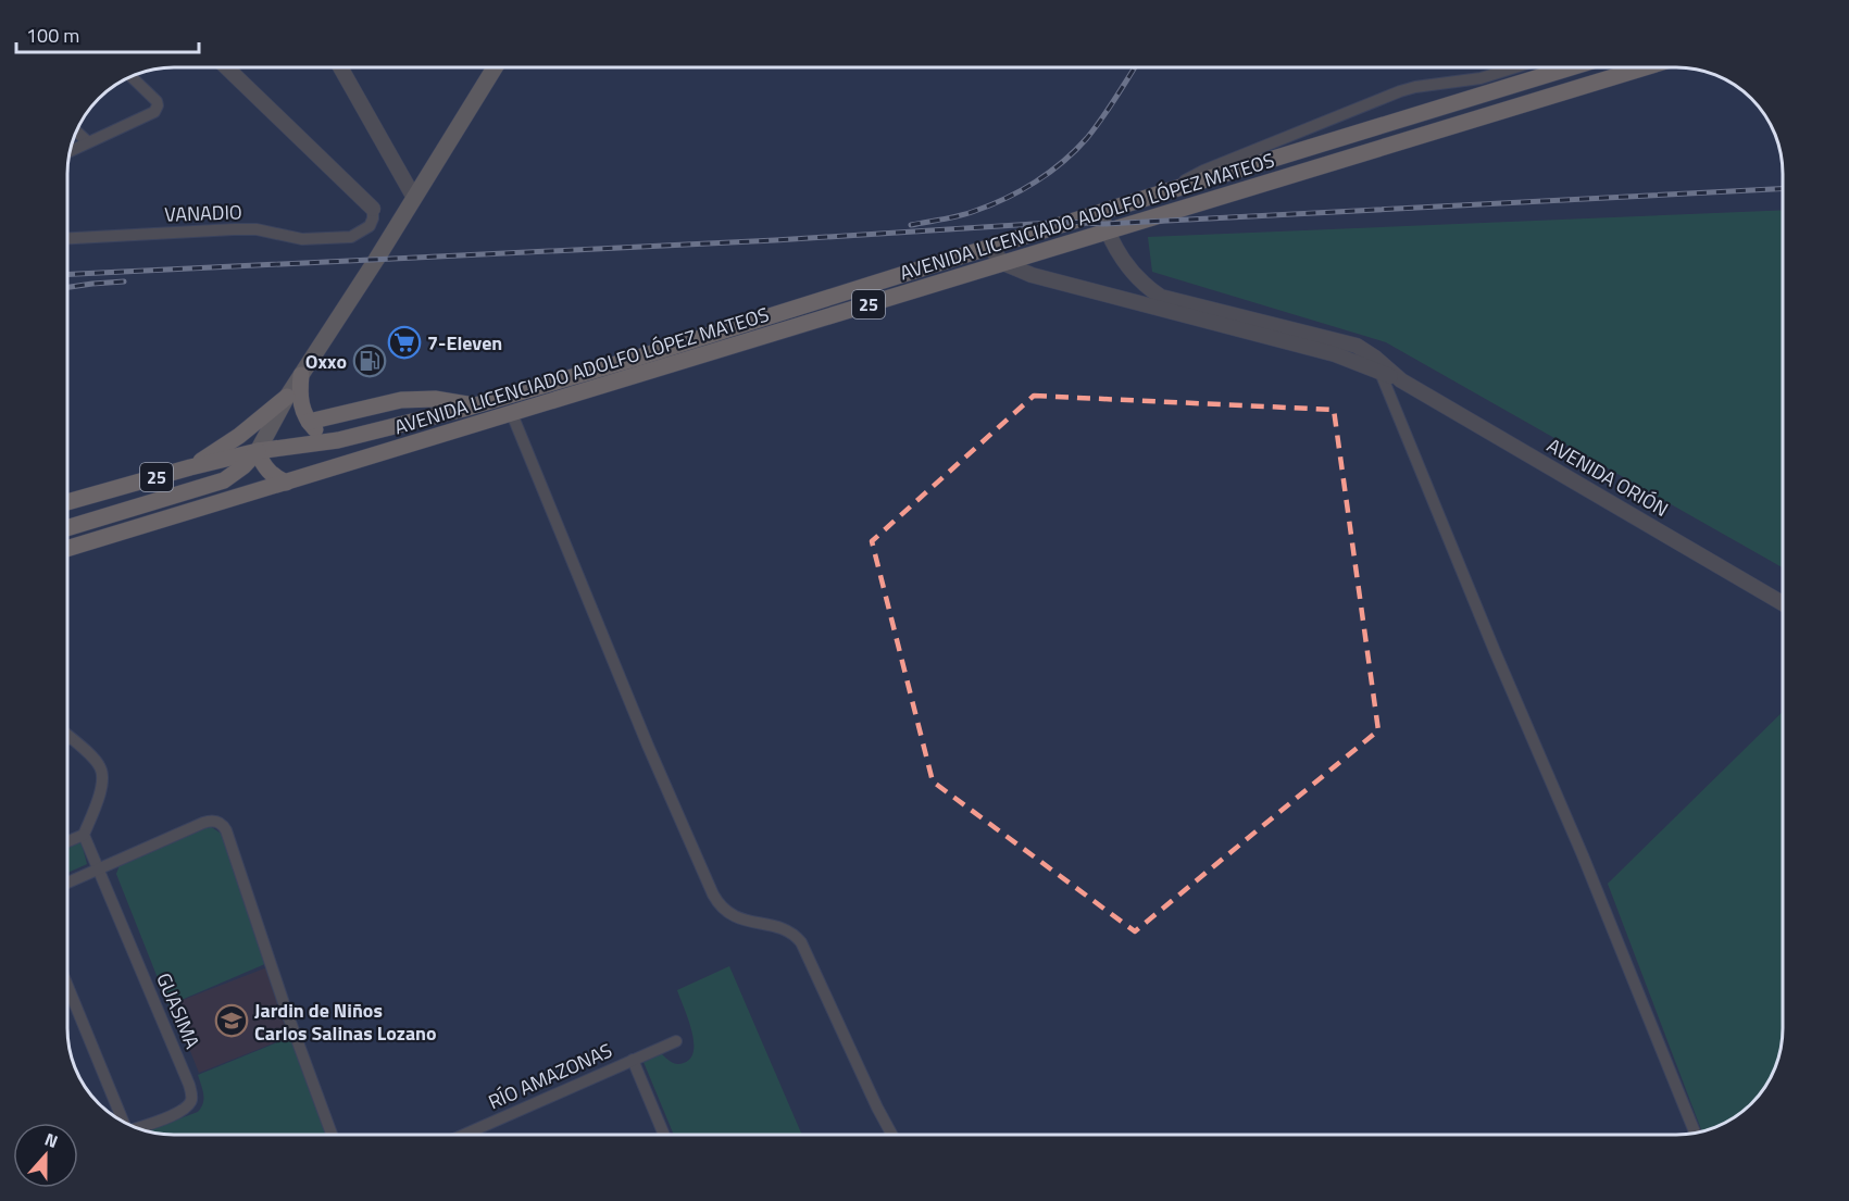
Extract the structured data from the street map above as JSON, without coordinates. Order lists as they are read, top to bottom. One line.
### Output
{"streets":{"main road":["AVENIDA LICENCIADO ADOLFO LÓPEZ MATEOS","25"],"street":["VANADIO","AVENIDA ORIÓN","GUASIMA","RÍO AMAZONAS"]},"crossings":[["AVENIDA LICENCIADO ADOLFO LÓPEZ MATEOS","AVENIDA ORIÓN"]],"places":{"supermarket":["7-Eleven"],"fuel station":["Oxxo"],"school or university":["Jardin de Niños Carlos Salinas Lozano"]},"scale_bar":"100 m","north":"top"}
